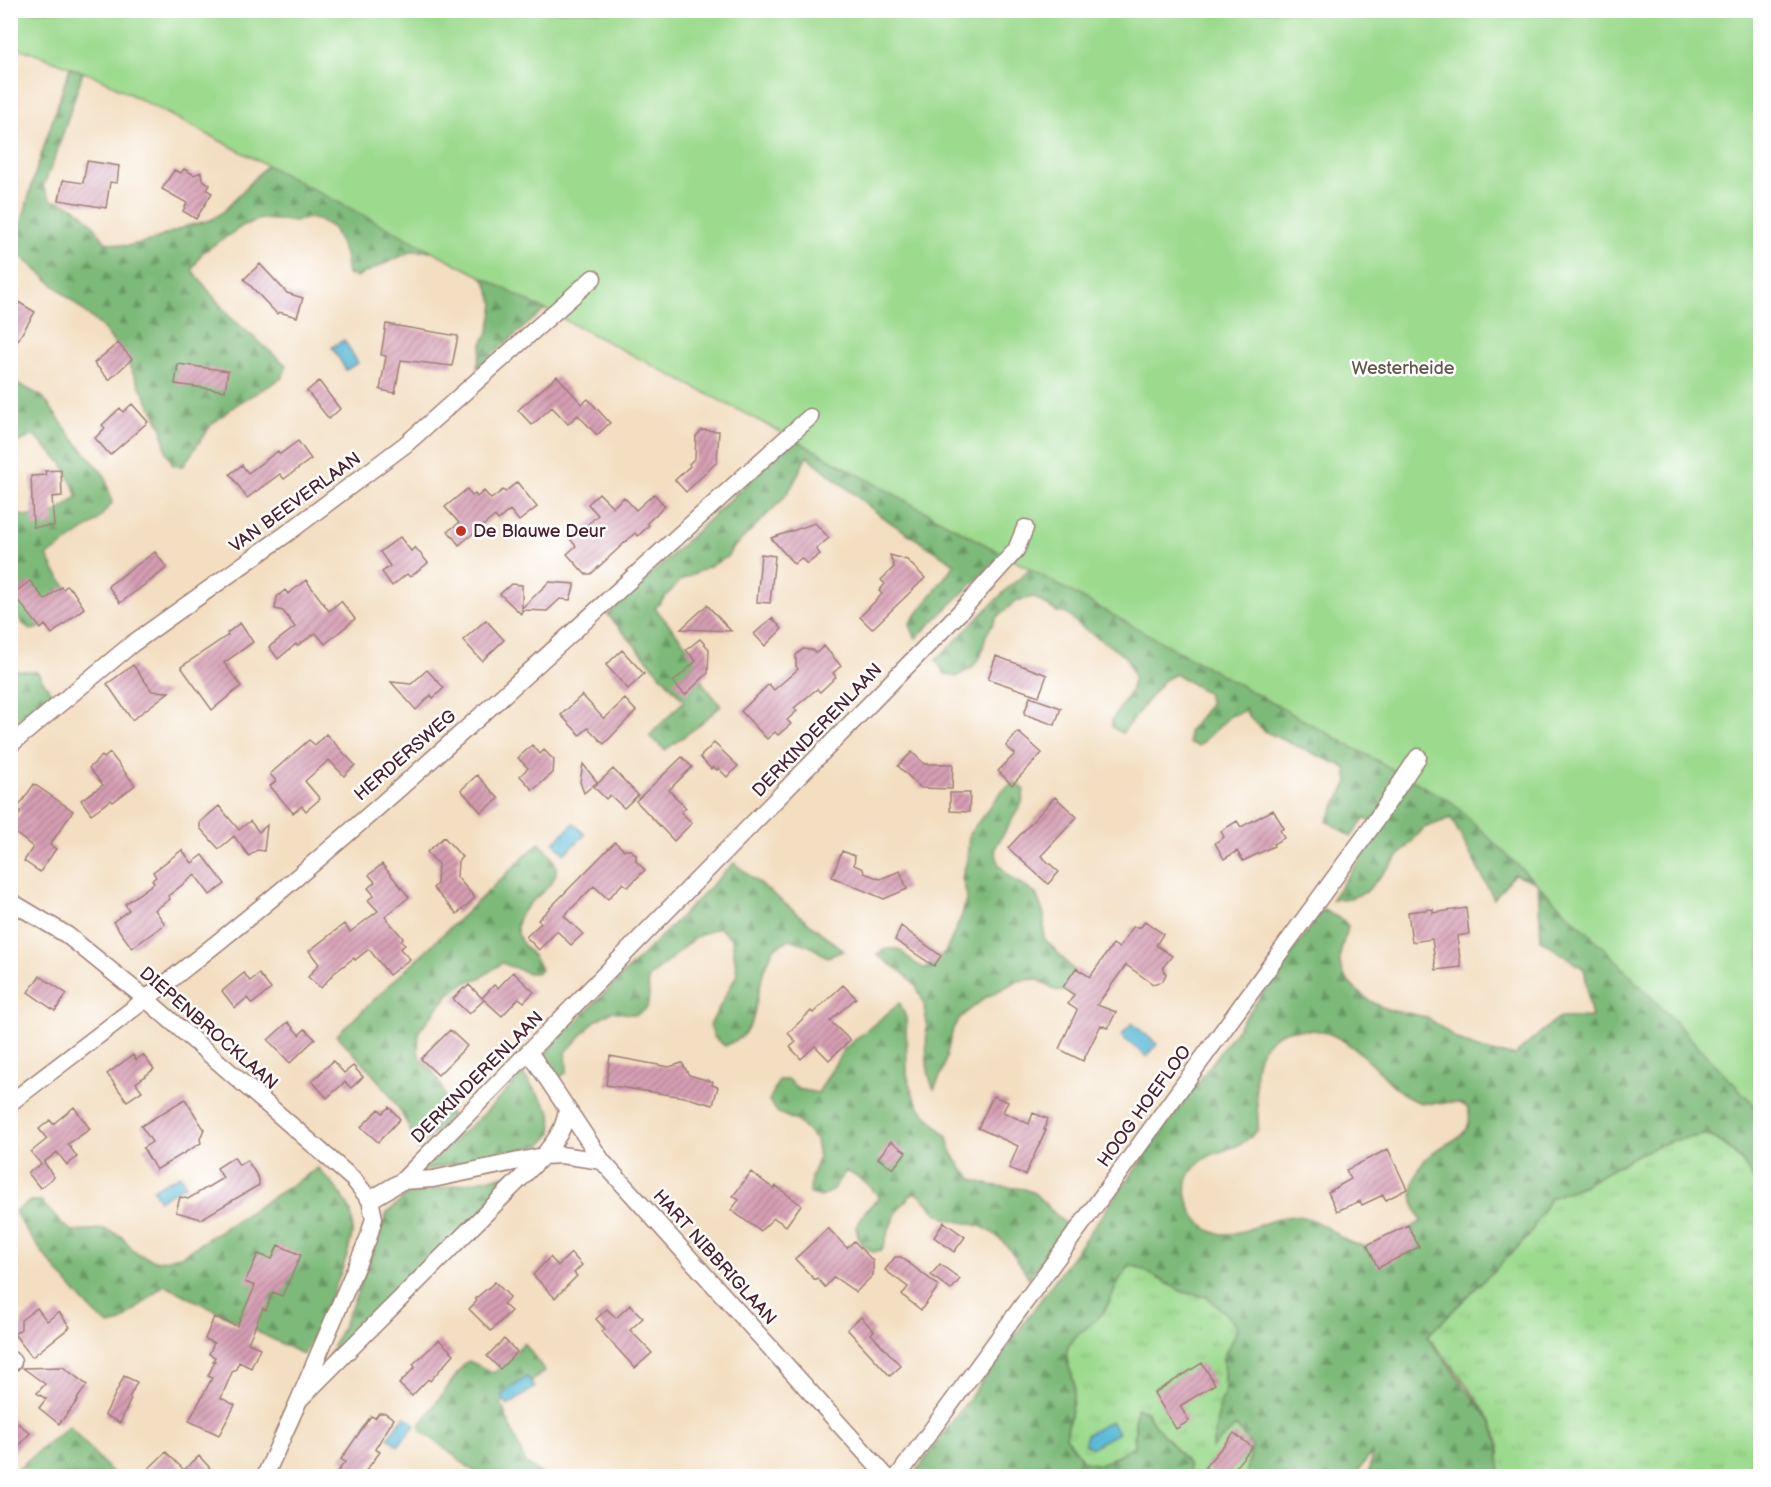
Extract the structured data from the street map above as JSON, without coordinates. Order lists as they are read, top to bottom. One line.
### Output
{"streets":{"street":["VAN BEEVERLAAN","DERKINDERENLAAN","HERDERSWEG","DIEPENBROCKLAAN","HOOG HOEFLOO","HART NIBBRIGLAAN"]},"crossings":[["DERKINDERENLAAN","DIEPENBROCKLAAN"],["DERKINDERENLAAN","HART NIBBRIGLAAN"],["HERDERSWEG","DIEPENBROCKLAAN"]],"parks":["Westerheide"],"places":["De Blauwe Deur"]}
